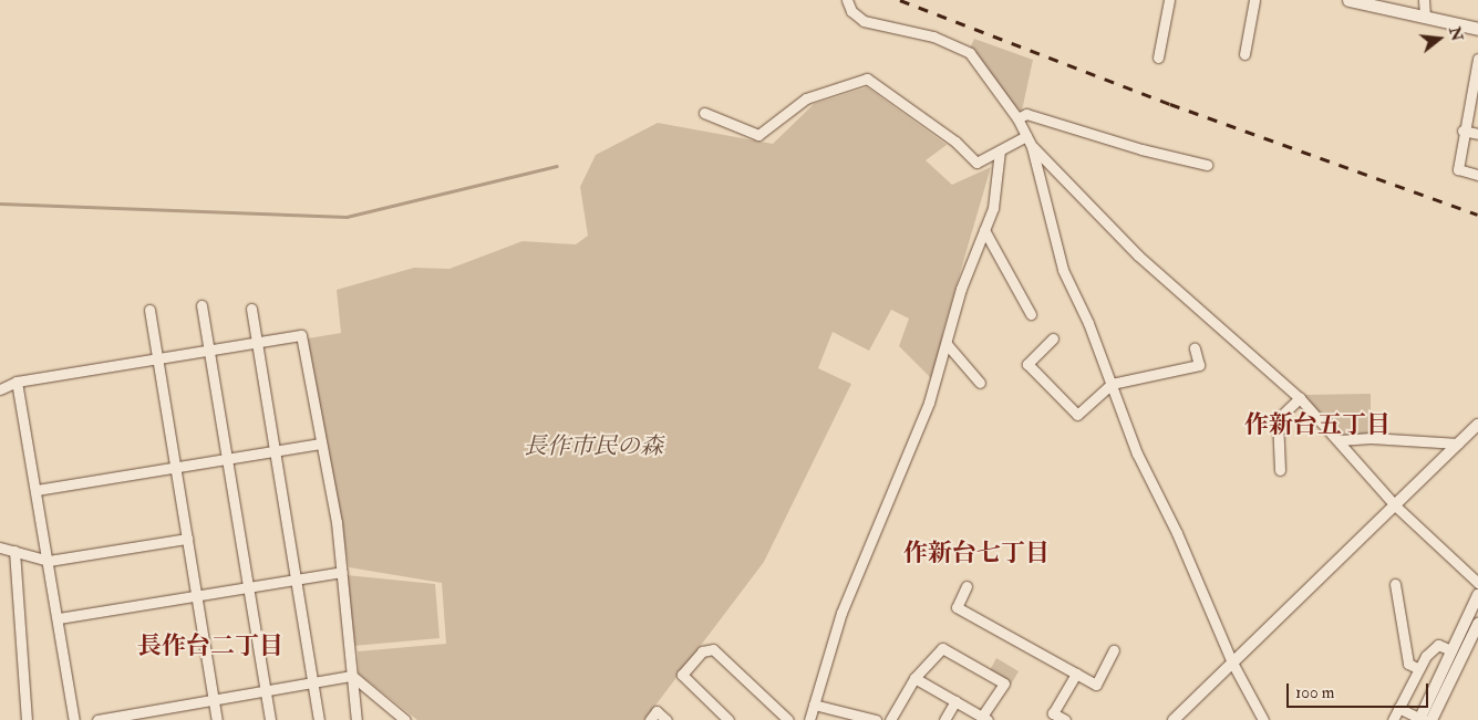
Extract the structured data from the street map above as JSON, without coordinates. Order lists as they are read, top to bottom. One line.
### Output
{"districts":["作新台五丁目","作新台七丁目","長作台二丁目"],"parks":["長作市民の森"],"scale_bar":"100 m","north":"right"}
